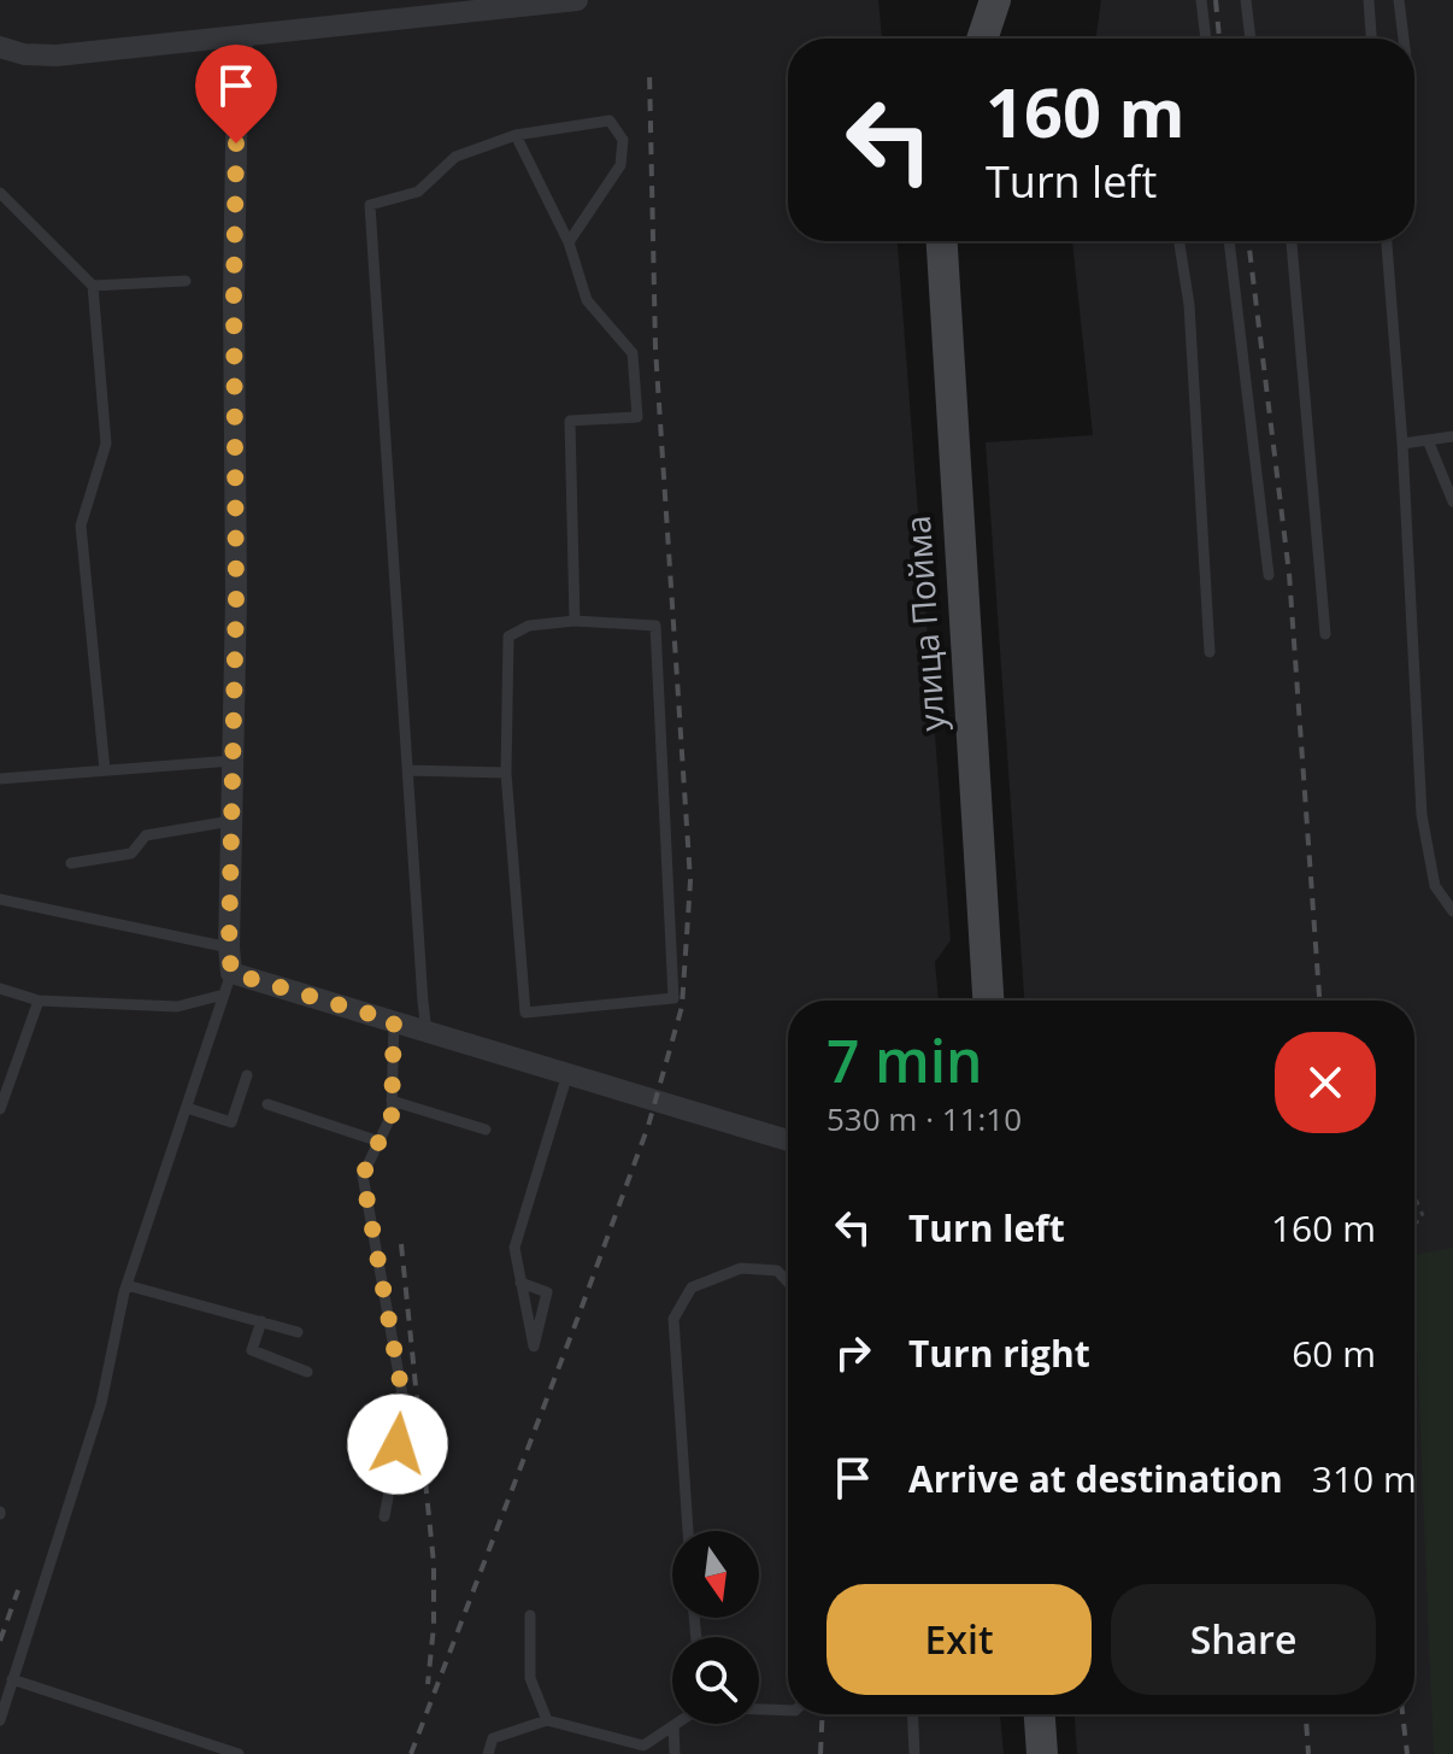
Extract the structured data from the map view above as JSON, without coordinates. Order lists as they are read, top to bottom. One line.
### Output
{"streets":{"main road":["улица Пойма"]},"north":"bottom","page":{"turn":["160 m","Turn left"],"heading":["7 min","530 m · 11:10"],"list":[{"name":"Turn left","value":"160 m"},{"name":"Turn right","value":"60 m"},{"name":"Arrive at destination","value":"310 m"}],"buttons":["Exit","Share"]}}
